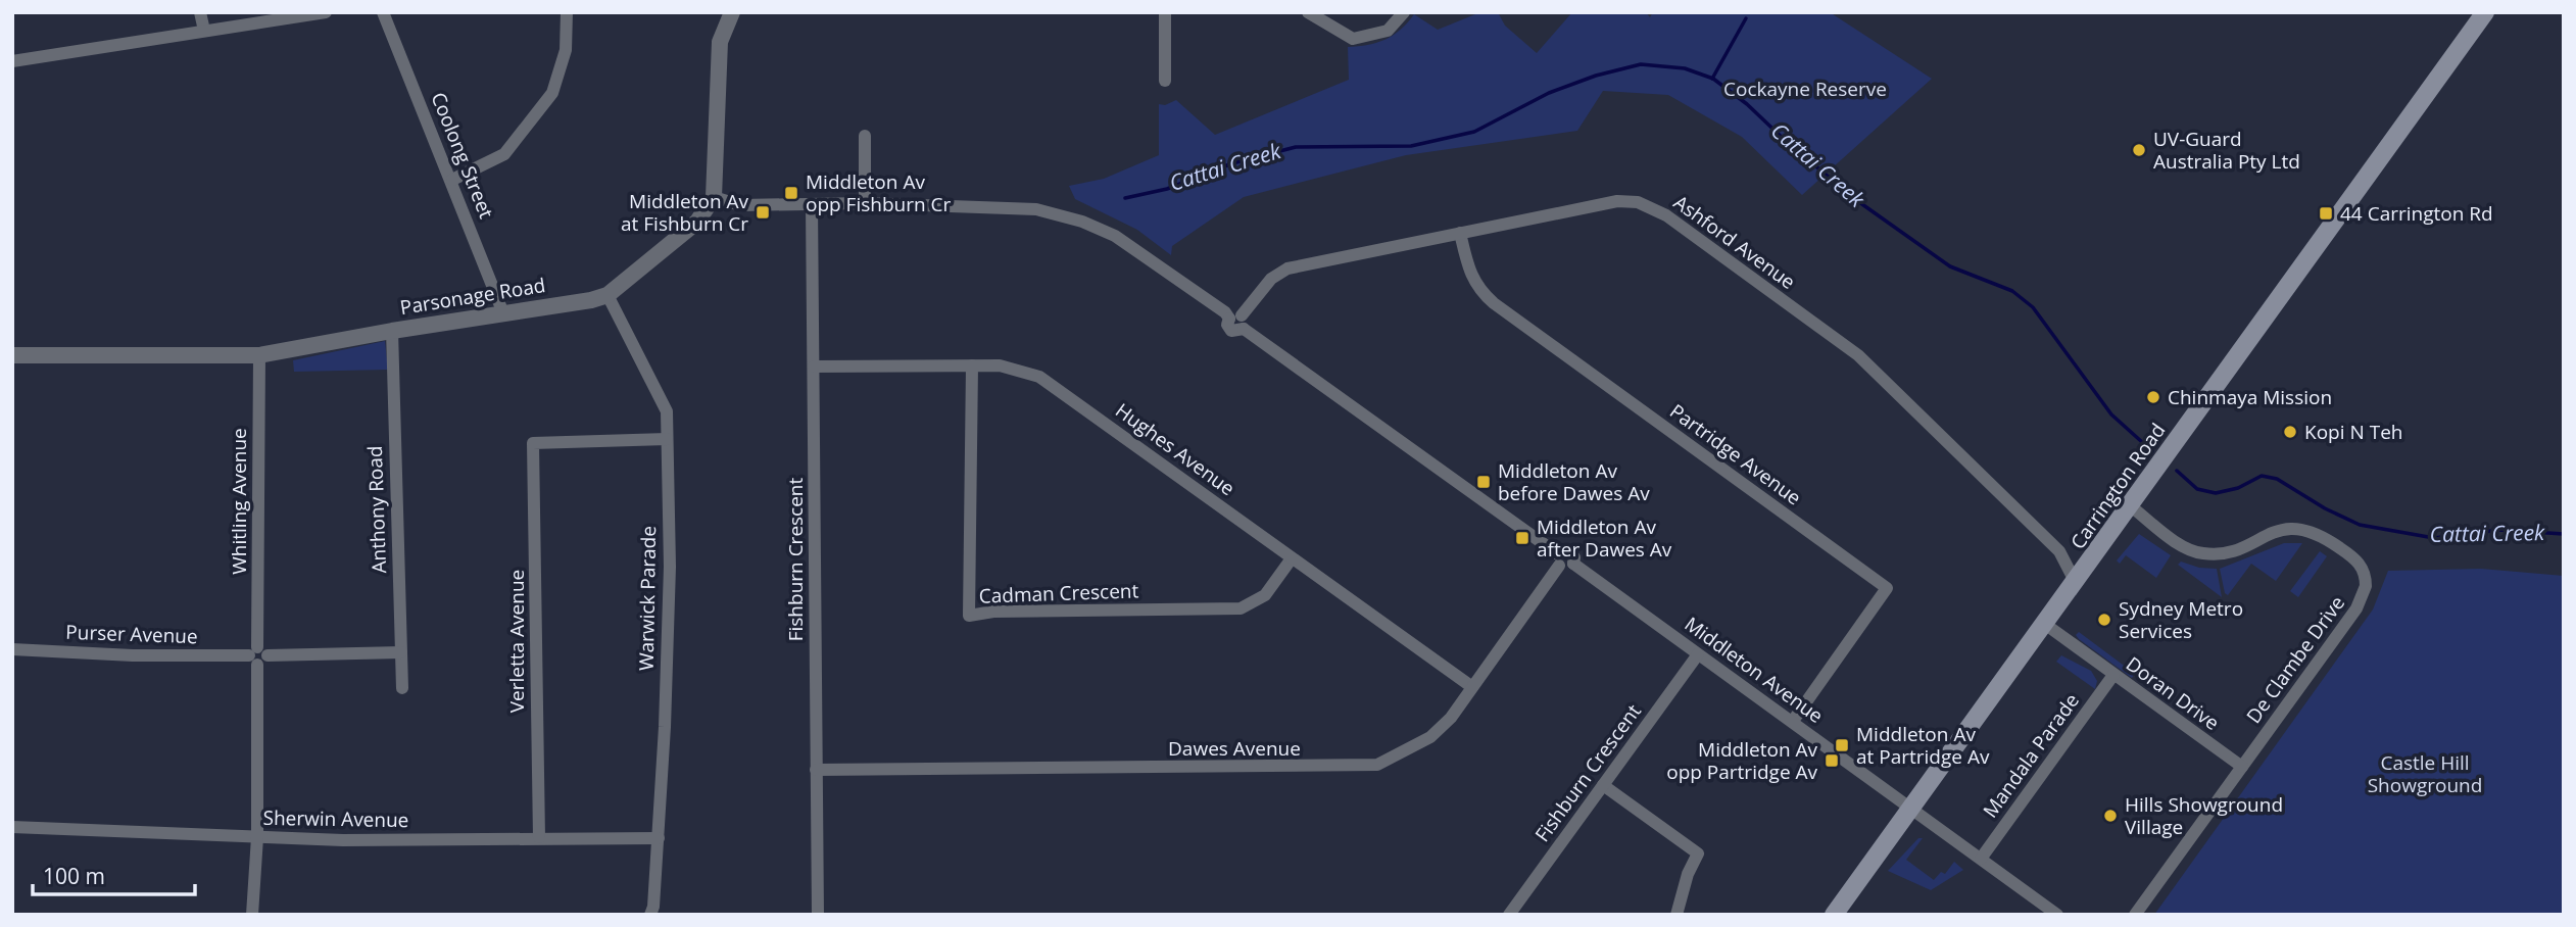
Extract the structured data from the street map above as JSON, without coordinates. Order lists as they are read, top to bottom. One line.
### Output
{"streets":{"main road":["Carrington Road"],"street":["Coolong Street","Ashford Avenue","Parsonage Road","Hughes Avenue","Partridge Avenue","Whitling Avenue","Anthony Road","Fishburn Crescent","Cadman Crescent","Warwick Parade","Purser Avenue","Verletta Avenue","De Clambe Drive","Middleton Avenue","Doran Drive","Dawes Avenue","Mandala Parade","Sherwin Avenue"]},"crossings":[["Coolong Street","Parsonage Road"],["Ashford Avenue","Partridge Avenue"],["Ashford Avenue","Carrington Road"],["Ashford Avenue","Middleton Avenue"],["Parsonage Road","Whitling Avenue"],["Parsonage Road","Anthony Road"],["Parsonage Road","Warwick Parade"],["Parsonage Road","Middleton Avenue"],["Hughes Avenue","Fishburn Crescent"],["Hughes Avenue","Cadman Crescent"],["Hughes Avenue","Dawes Avenue"],["Partridge Avenue","Middleton Avenue"],["Carrington Road","De Clambe Drive"],["Carrington Road","Middleton Avenue"],["Carrington Road","Doran Drive"],["Whitling Avenue","Purser Avenue"],["Whitling Avenue","Sherwin Avenue"],["Anthony Road","Purser Avenue"],["Fishburn Crescent","Middleton Avenue"],["Fishburn Crescent","Dawes Avenue"],["Warwick Parade","Sherwin Avenue"],["Verletta Avenue","Sherwin Avenue"],["De Clambe Drive","Doran Drive"],["Middleton Avenue","Dawes Avenue"],["Middleton Avenue","Mandala Parade"],["Doran Drive","Mandala Parade"]],"water":["Cattai Creek"],"parks":["Cockayne Reserve","Castle Hill Showground"],"places":{"other":["UV-Guard Australia Pty Ltd","Chinmaya Mission","Kopi N Teh","Sydney Metro Services","Hills Showground Village"],"transit":["Middleton Av opp Fishburn Cr","Middleton Av at Fishburn Cr","44 Carrington Rd","Middleton Av before Dawes Av","Middleton Av after Dawes Av","Middleton Av at Partridge Av","Middleton Av opp Partridge Av"]},"scale_bar":"100 m"}
